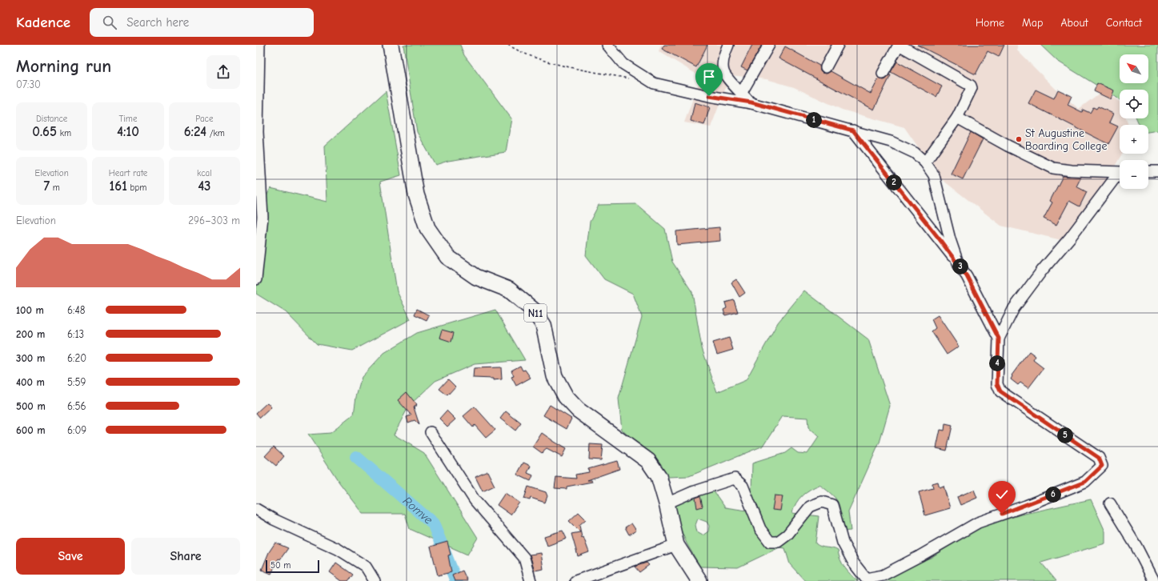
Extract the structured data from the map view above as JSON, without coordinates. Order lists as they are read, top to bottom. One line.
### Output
{"streets":{"highway":["N11"]},"water":["Romve"],"places":["St Augustine Boarding College"],"scale_bar":"50 m","north":"top left","page":{"header":"Kadence","search":"Search here","nav":["Home","Map","About","Contact"],"heading":["Morning run","07:30"],"map_buttons":["+","−"],"stats":[["Distance","0.65 km"],["Time","4:10"],["Pace","6:24 /km"],["Elevation","7 m"],["Heart rate","161 bpm"],["kcal","43"]],"pins":["1","2","3","4","5","6"],"chart":["Elevation","296–303 m"],"list":[{"name":"100 m","note":"6:48"},{"name":"200 m","note":"6:13"},{"name":"300 m","note":"6:20"},{"name":"400 m","note":"5:59"},{"name":"500 m","note":"6:56"},{"name":"600 m","note":"6:09"}],"buttons":["Save","Share"],"scale":"50 m"}}
